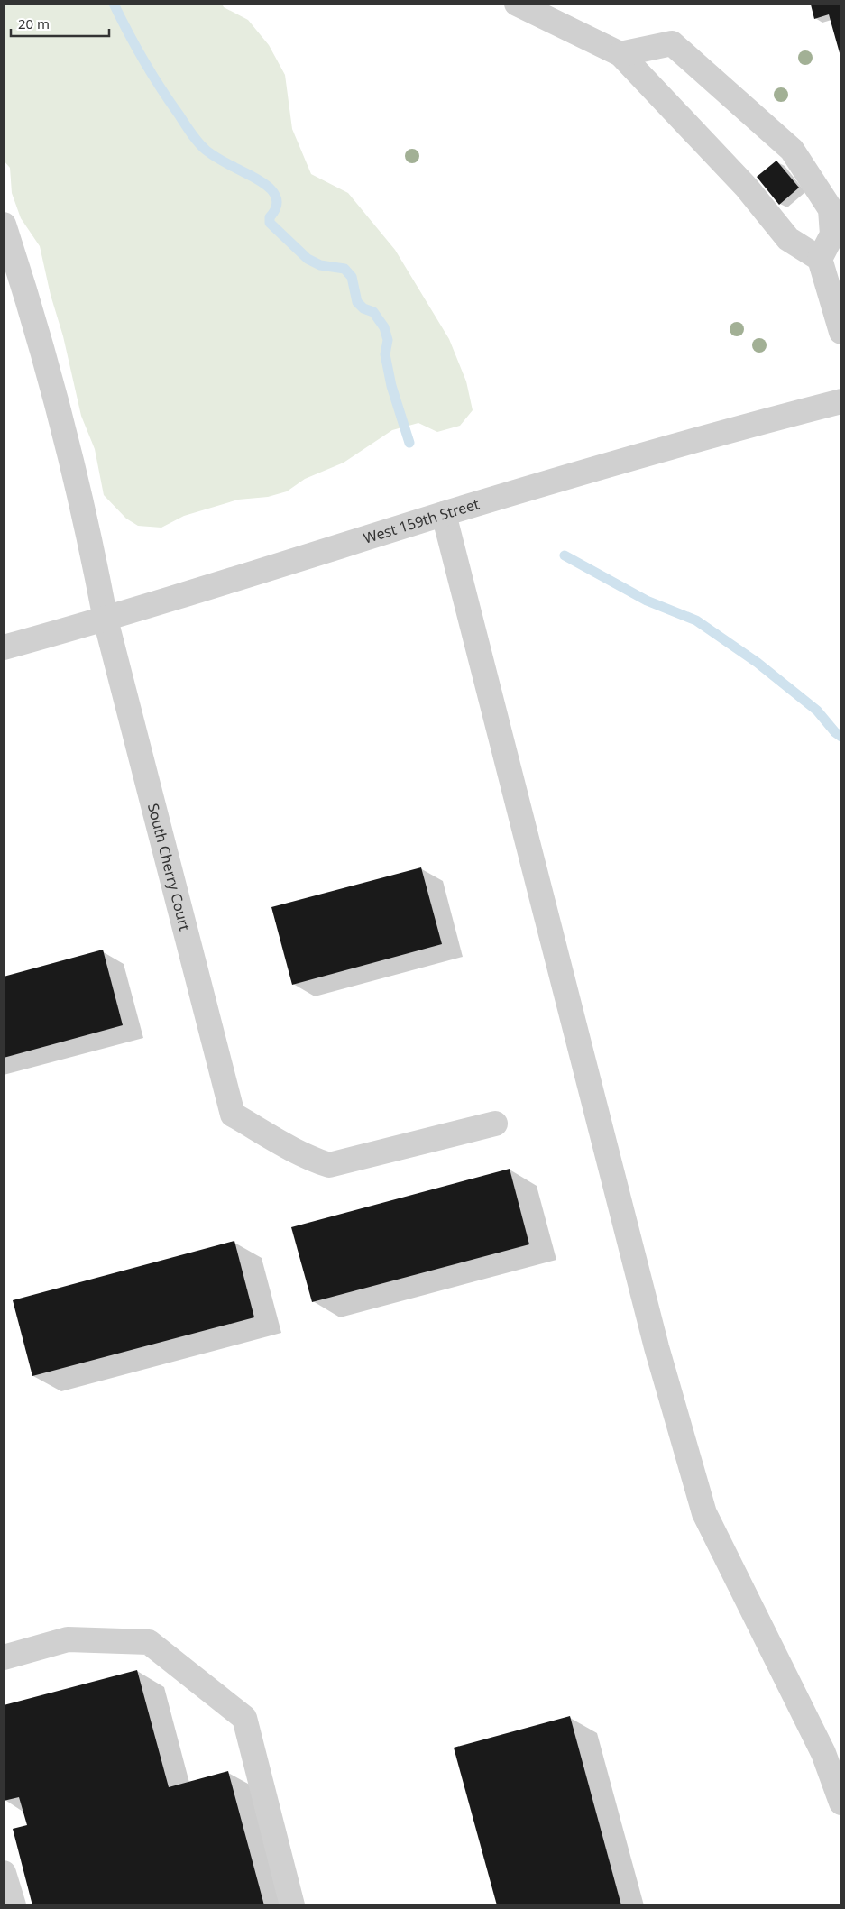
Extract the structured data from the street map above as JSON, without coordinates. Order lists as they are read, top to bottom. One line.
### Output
{"streets":{"street":["West 159th Street","South Cherry Court"]},"crossings":[["West 159th Street","South Cherry Court"]],"scale_bar":"20 m"}
